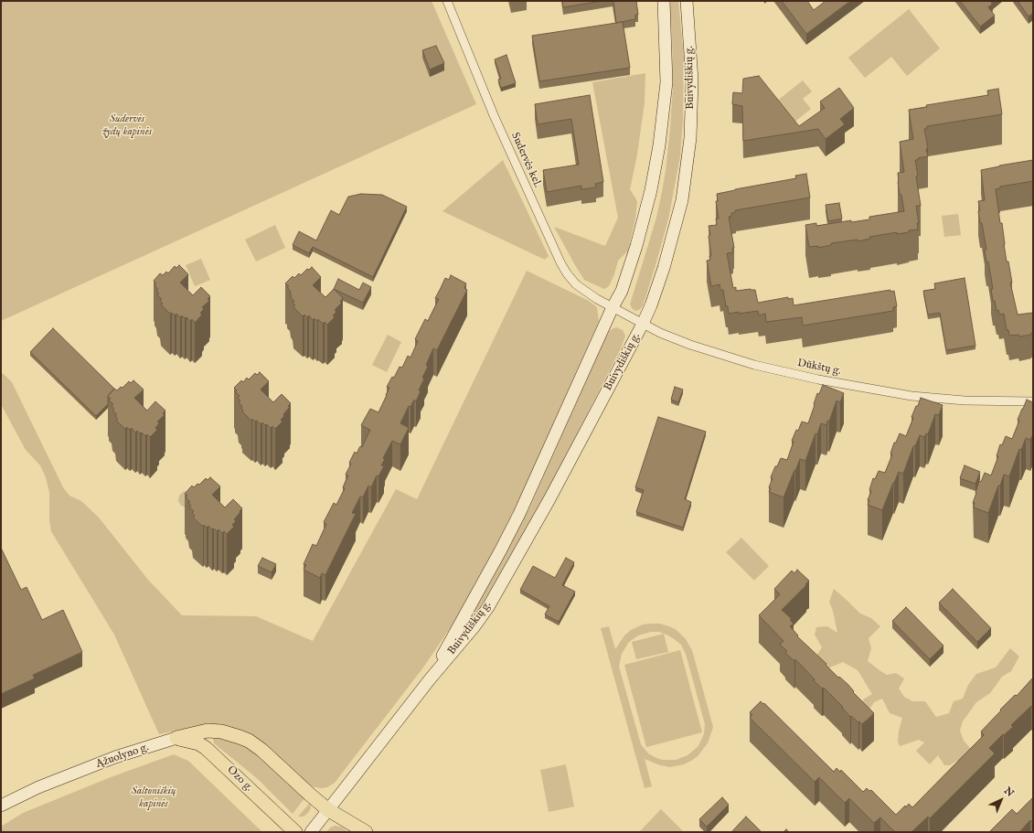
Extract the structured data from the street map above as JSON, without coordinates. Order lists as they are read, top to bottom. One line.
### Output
{"streets":{"main road":["Buivydiškių g.","Ąžuolyno g.","Ozo g."],"street":["Sudervės kel.","Dūkštų g."]},"crossings":[["Buivydiškių g.","Sudervės kel."],["Buivydiškių g.","Dūkštų g."],["Buivydiškių g.","Ąžuolyno g."],["Sudervės kel.","Dūkštų g."],["Ąžuolyno g.","Ozo g."]],"parks":["Sudervės žydų kapinės","Saltoniškių kapinės"],"north":"top right"}
